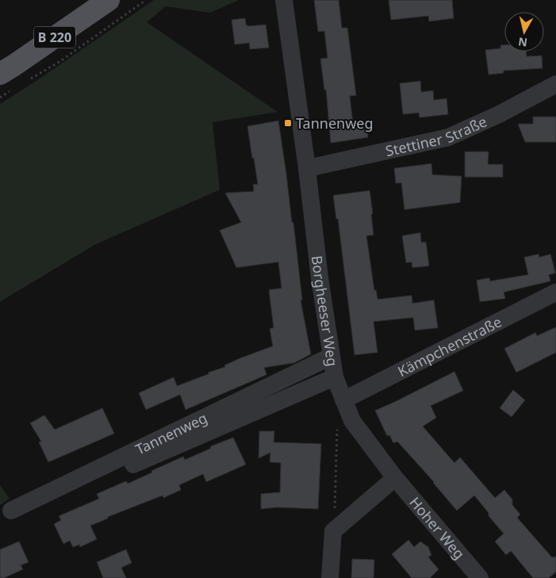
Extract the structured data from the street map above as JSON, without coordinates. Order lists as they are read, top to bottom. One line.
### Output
{"streets":{"main road":["B 220"],"street":["Stettiner Straße","Borgheeser Weg","Kämpchenstraße","Tannenweg","Hoher Weg"]},"crossings":[["Stettiner Straße","Borgheeser Weg"],["Borgheeser Weg","Kämpchenstraße"],["Borgheeser Weg","Tannenweg"],["Borgheeser Weg","Hoher Weg"]],"places":{"transit":["Tannenweg"]},"north":"bottom"}
